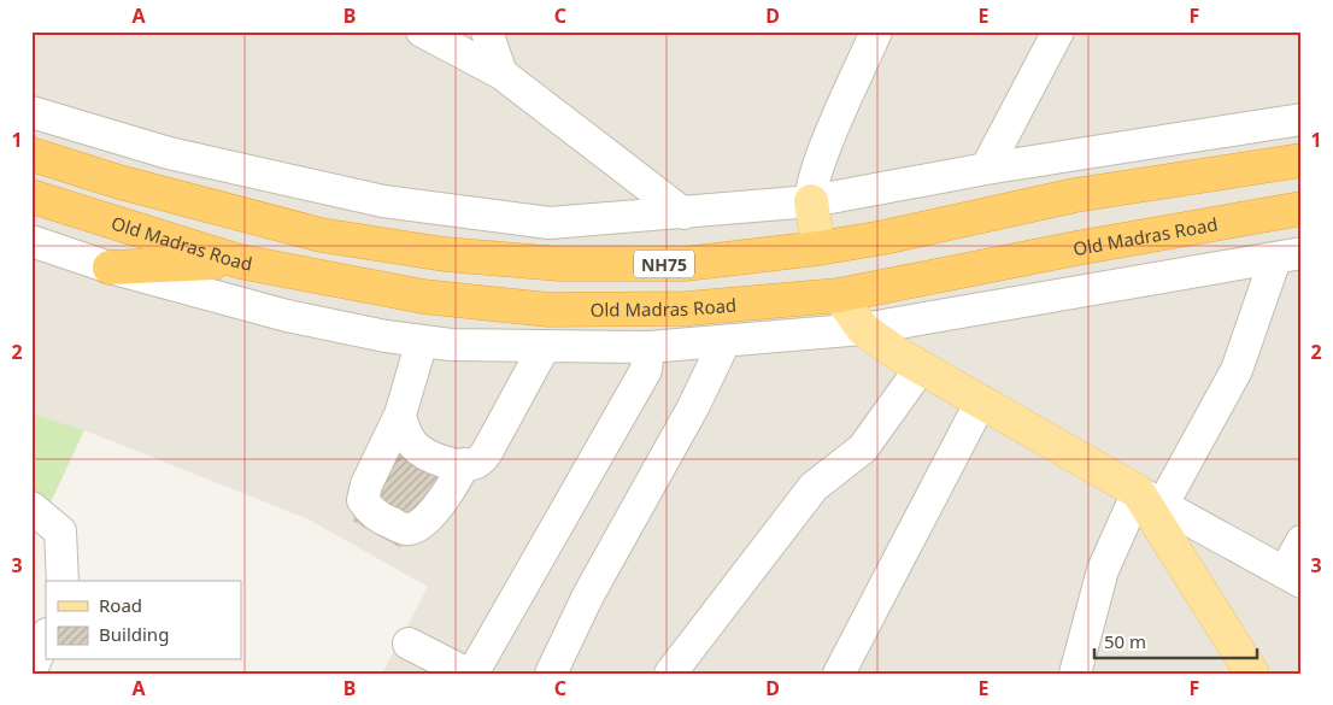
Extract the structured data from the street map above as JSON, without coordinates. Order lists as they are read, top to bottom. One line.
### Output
{"streets":{"highway":["Old Madras Road","NH75"]},"legend":["Road","Building"],"scale_bar":"50 m","grid":{"columns":["A","B","C","D","E","F"],"rows":["1","2","3"]}}
